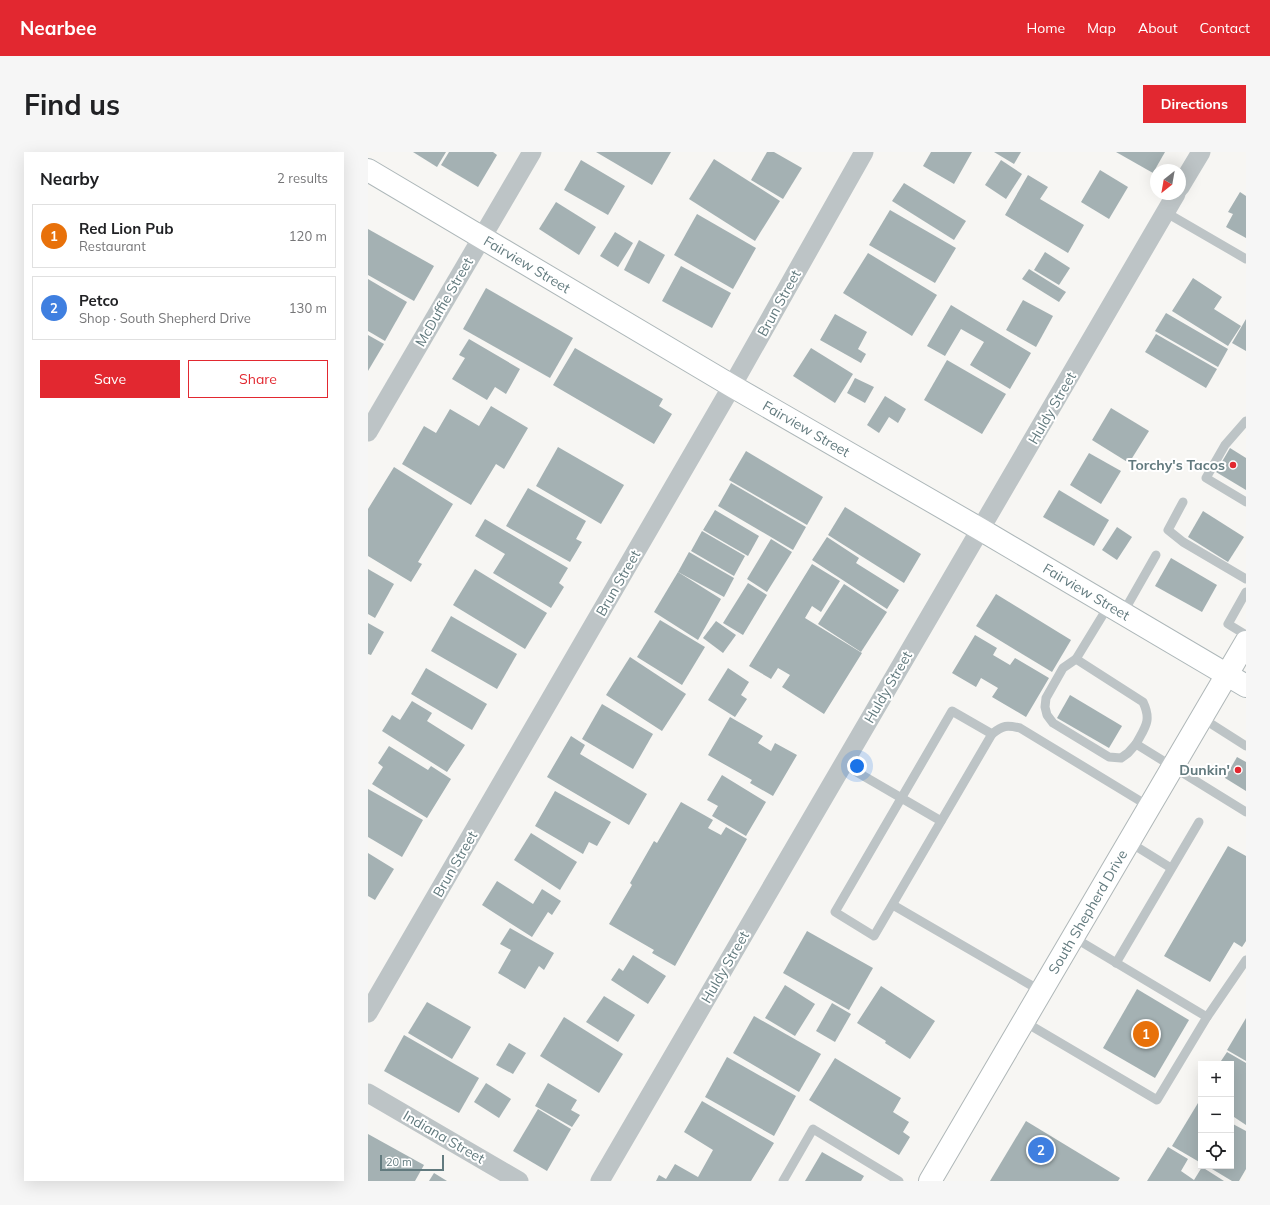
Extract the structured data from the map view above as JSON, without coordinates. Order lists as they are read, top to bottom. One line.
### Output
{"streets":{"street":["Fairview Street","McDuffie Street","Brun Street","Huldy Street","South Shepherd Drive","Indiana Street"]},"crossings":[["Fairview Street","McDuffie Street"],["Fairview Street","Brun Street"],["Fairview Street","Huldy Street"],["Fairview Street","South Shepherd Drive"]],"places":["Torchy's Tacos","Dunkin'"],"scale_bar":"20 m","north":"bottom left","page":{"header":"Nearbee","nav":["Home","Map","About","Contact"],"buttons":["Directions",["Save","Share"]],"title":"Find us","heading":["Nearby","2 results"],"list":[{"mark":"1","name":"Red Lion Pub","note":"Restaurant","value":"120 m"},{"mark":"2","name":"Petco","note":"Shop · South Shepherd Drive","value":"130 m"}],"pins":["1","2"],"map_buttons":["+","−"],"scale":"20 m"}}
